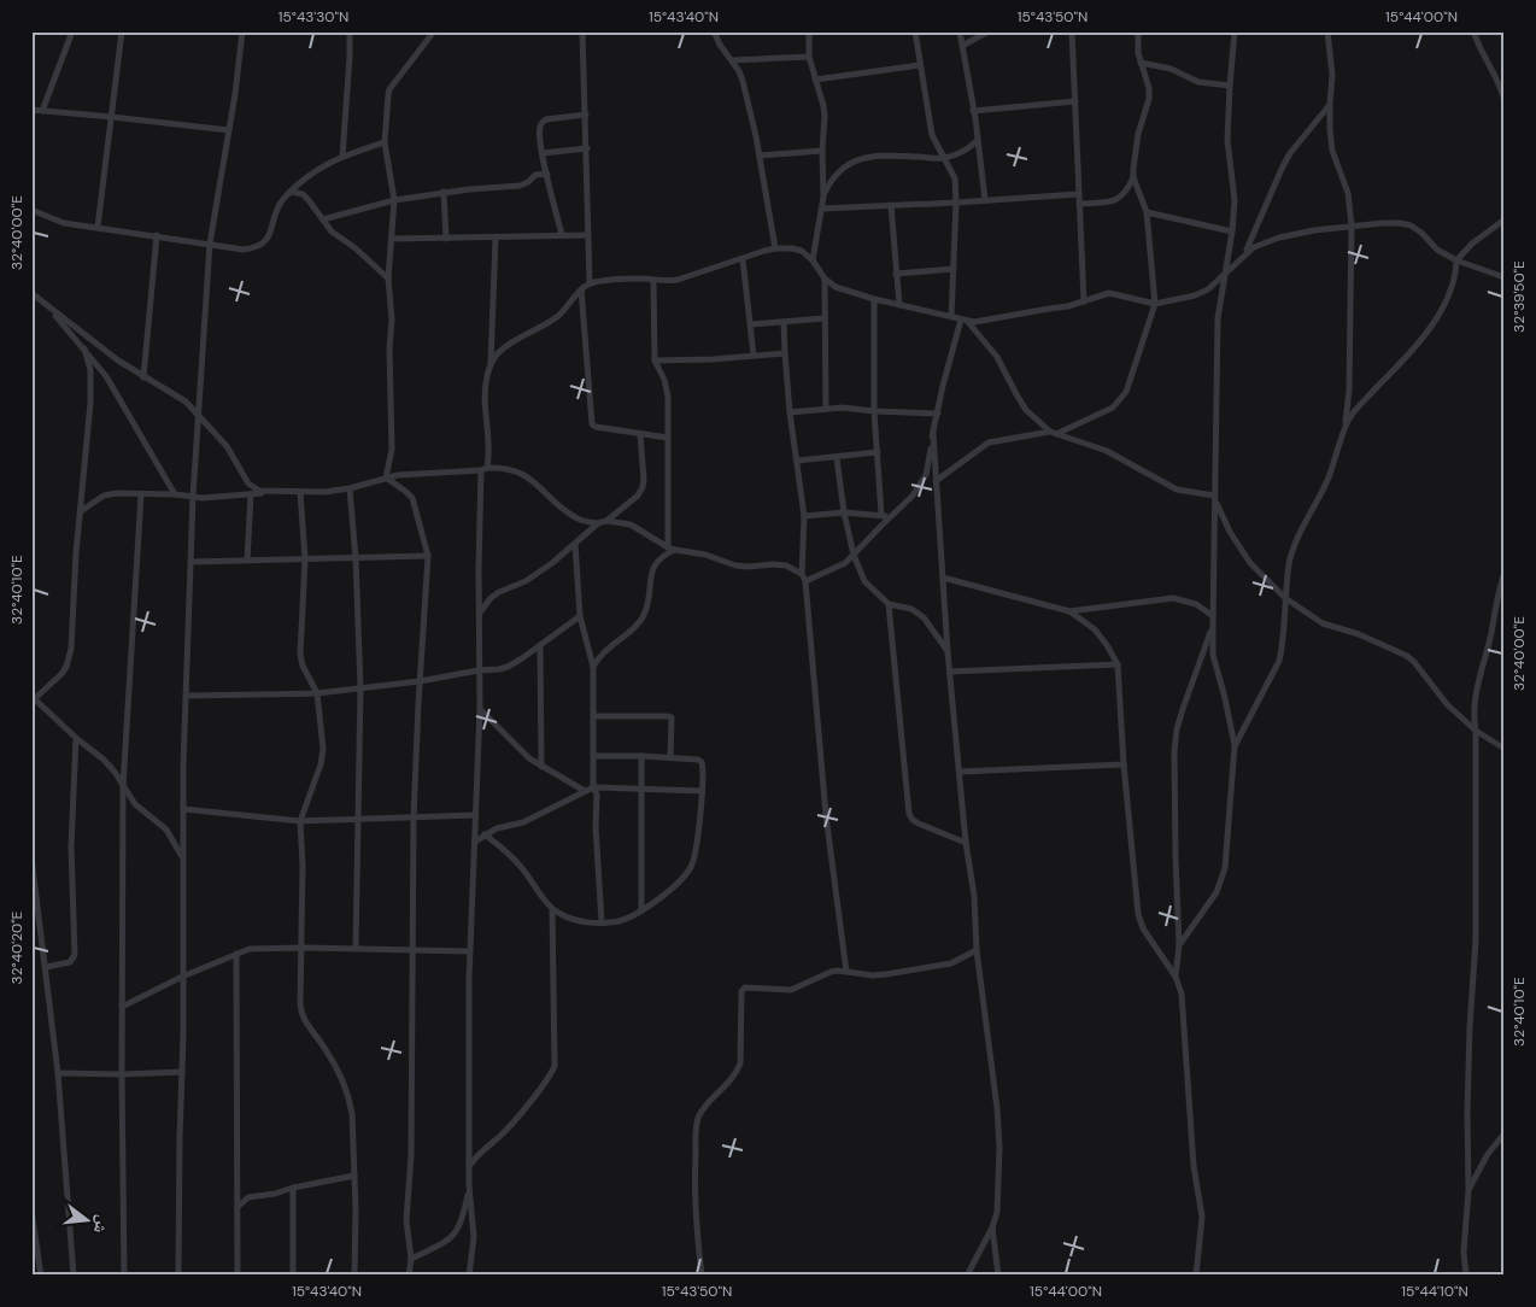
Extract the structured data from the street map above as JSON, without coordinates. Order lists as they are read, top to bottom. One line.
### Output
{"north":"right","coordinates":["15°43'30\"N","15°43'40\"N","15°43'50\"N","15°44'00\"N","32°40'00\"E","32°39'50\"E","32°40'10\"E","32°40'20\"E","15°44'10\"N"]}
